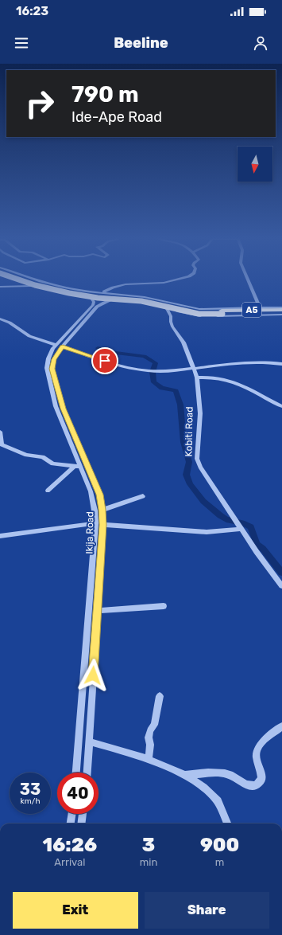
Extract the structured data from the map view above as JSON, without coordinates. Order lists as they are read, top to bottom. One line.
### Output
{"streets":{"highway":["A5"],"street":["Kobiti Road","Ikija Road"]},"north":"bottom","page":{"status":"16:23","header":"Beeline","turn":["790 m","Ide-Ape Road"],"speed":"33 km/h","limit":"40","eta":["16:26","Arrival","3","min","900","m"],"buttons":["Exit","Share"]}}
